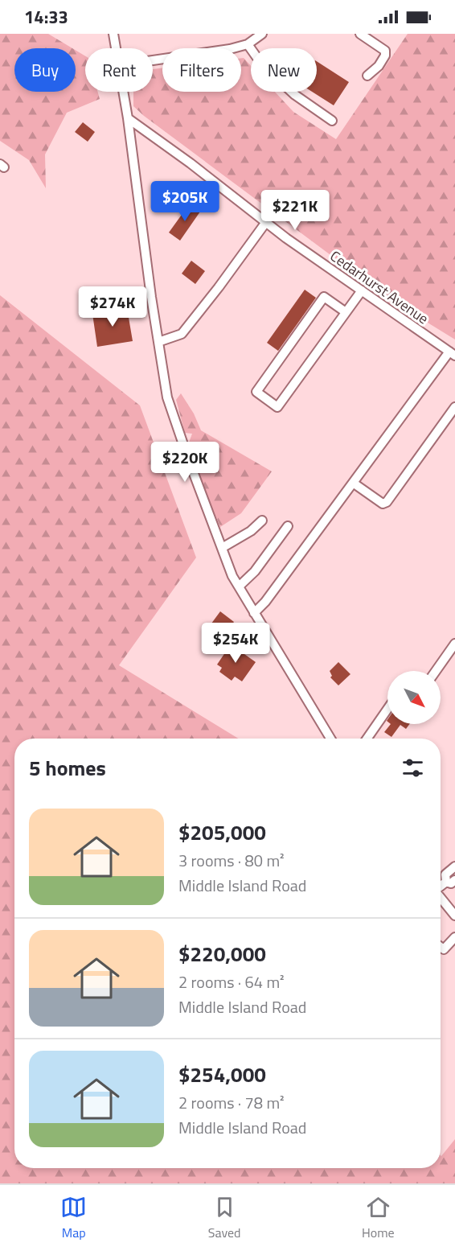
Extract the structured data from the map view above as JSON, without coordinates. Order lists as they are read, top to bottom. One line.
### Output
{"streets":{"street":["Cedarhurst Avenue"]},"north":"bottom right","page":{"status":"14:33","chip":["Buy","Rent","Filters","New"],"price":["$205K","$221K","$274K","$220K","$254K"],"heading":"5 homes","list":[{"name":"$205,000","note":"3 rooms · 80 m² · Middle Island Road"},{"name":"$220,000","note":"2 rooms · 64 m² · Middle Island Road"},{"name":"$254,000","note":"2 rooms · 78 m² · Middle Island Road"}],"tabs":["Map","Saved","Home"]}}
